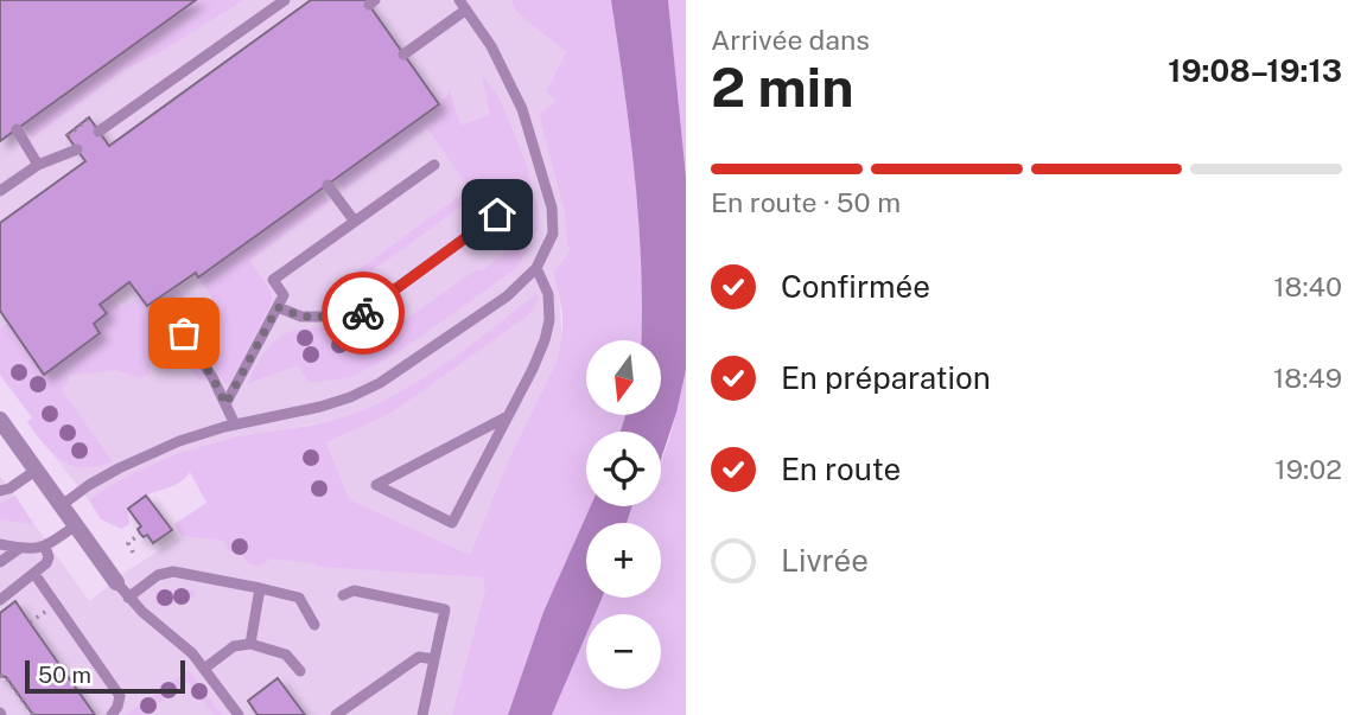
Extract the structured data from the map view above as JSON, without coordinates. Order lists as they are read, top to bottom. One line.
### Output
{"scale_bar":"50 m","north":"bottom","page":{"heading":["2 min","Arrivée dans","19:08–19:13"],"bar":"En route · 50 m","list":[["Confirmée","18:40"],["En préparation","18:49"],["En route","19:02"],"Livrée"],"map_buttons":["+","−"],"scale":"50 m"}}
